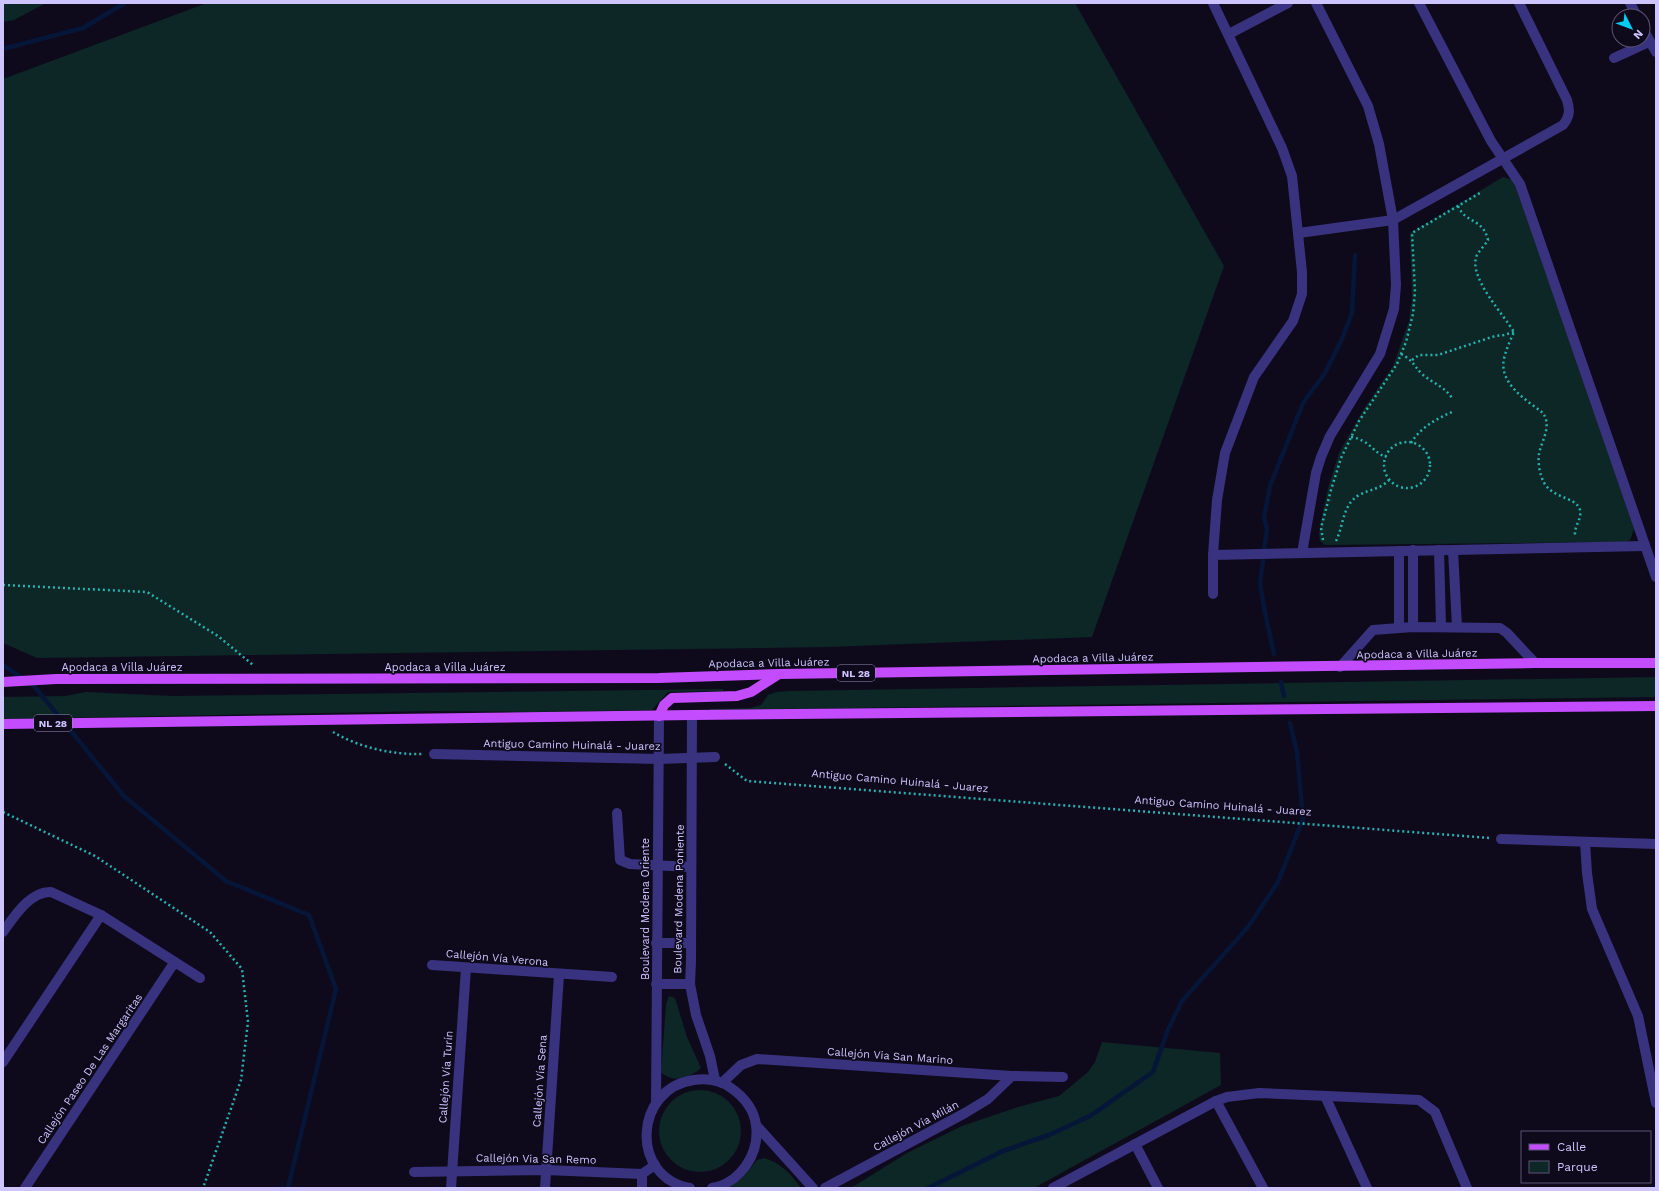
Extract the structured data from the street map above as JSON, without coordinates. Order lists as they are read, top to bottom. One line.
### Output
{"streets":{"main road":["Apodaca a Villa Juárez","NL 28"],"street":["Antiguo Camino Huinalá - Juarez","Boulevard Modena Poniente","Boulevard Modena Oriente","Callejón Vía Verona","Callejón Via San Marino","Callejón Paseo De Las Margaritas","Callejón Vía Turín","Callejón Vía Sena","Callejón Vía Milán","Callejón Via San Remo"]},"crossings":[["NL 28","Boulevard Modena Poniente"],["NL 28","Boulevard Modena Oriente"],["Antiguo Camino Huinalá - Juarez","Boulevard Modena Poniente"],["Antiguo Camino Huinalá - Juarez","Boulevard Modena Oriente"],["Boulevard Modena Poniente","Callejón Via San Marino"],["Callejón Vía Verona","Callejón Vía Turín"],["Callejón Vía Verona","Callejón Vía Sena"],["Callejón Via San Marino","Callejón Vía Milán"],["Callejón Vía Turín","Callejón Via San Remo"],["Callejón Vía Sena","Callejón Via San Remo"]],"legend":["Calle","Parque"],"north":"bottom right"}
